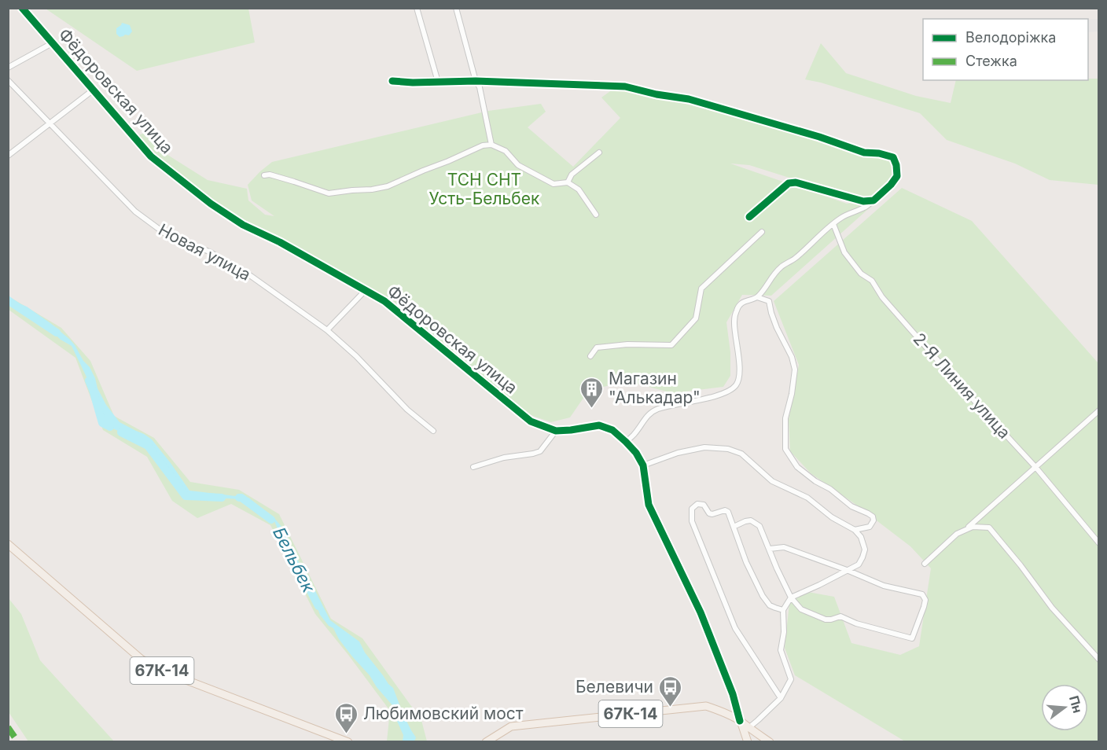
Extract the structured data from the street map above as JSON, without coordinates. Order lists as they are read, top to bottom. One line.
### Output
{"streets":{"main road":["67К-14"],"street":["Фёдоровская улица","Новая улица","2-Я Линия улица"]},"crossings":[["Фёдоровская улица","67К-14"]],"water":["Бельбек"],"parks":["ТСН СНТ Усть-Бельбек"],"places":{"building":["Магазин \"Алькадар\""],"bus stop":["Белевичи","Любимовский мост"]},"legend":["Велодоріжка","Стежка"],"north":"right"}
